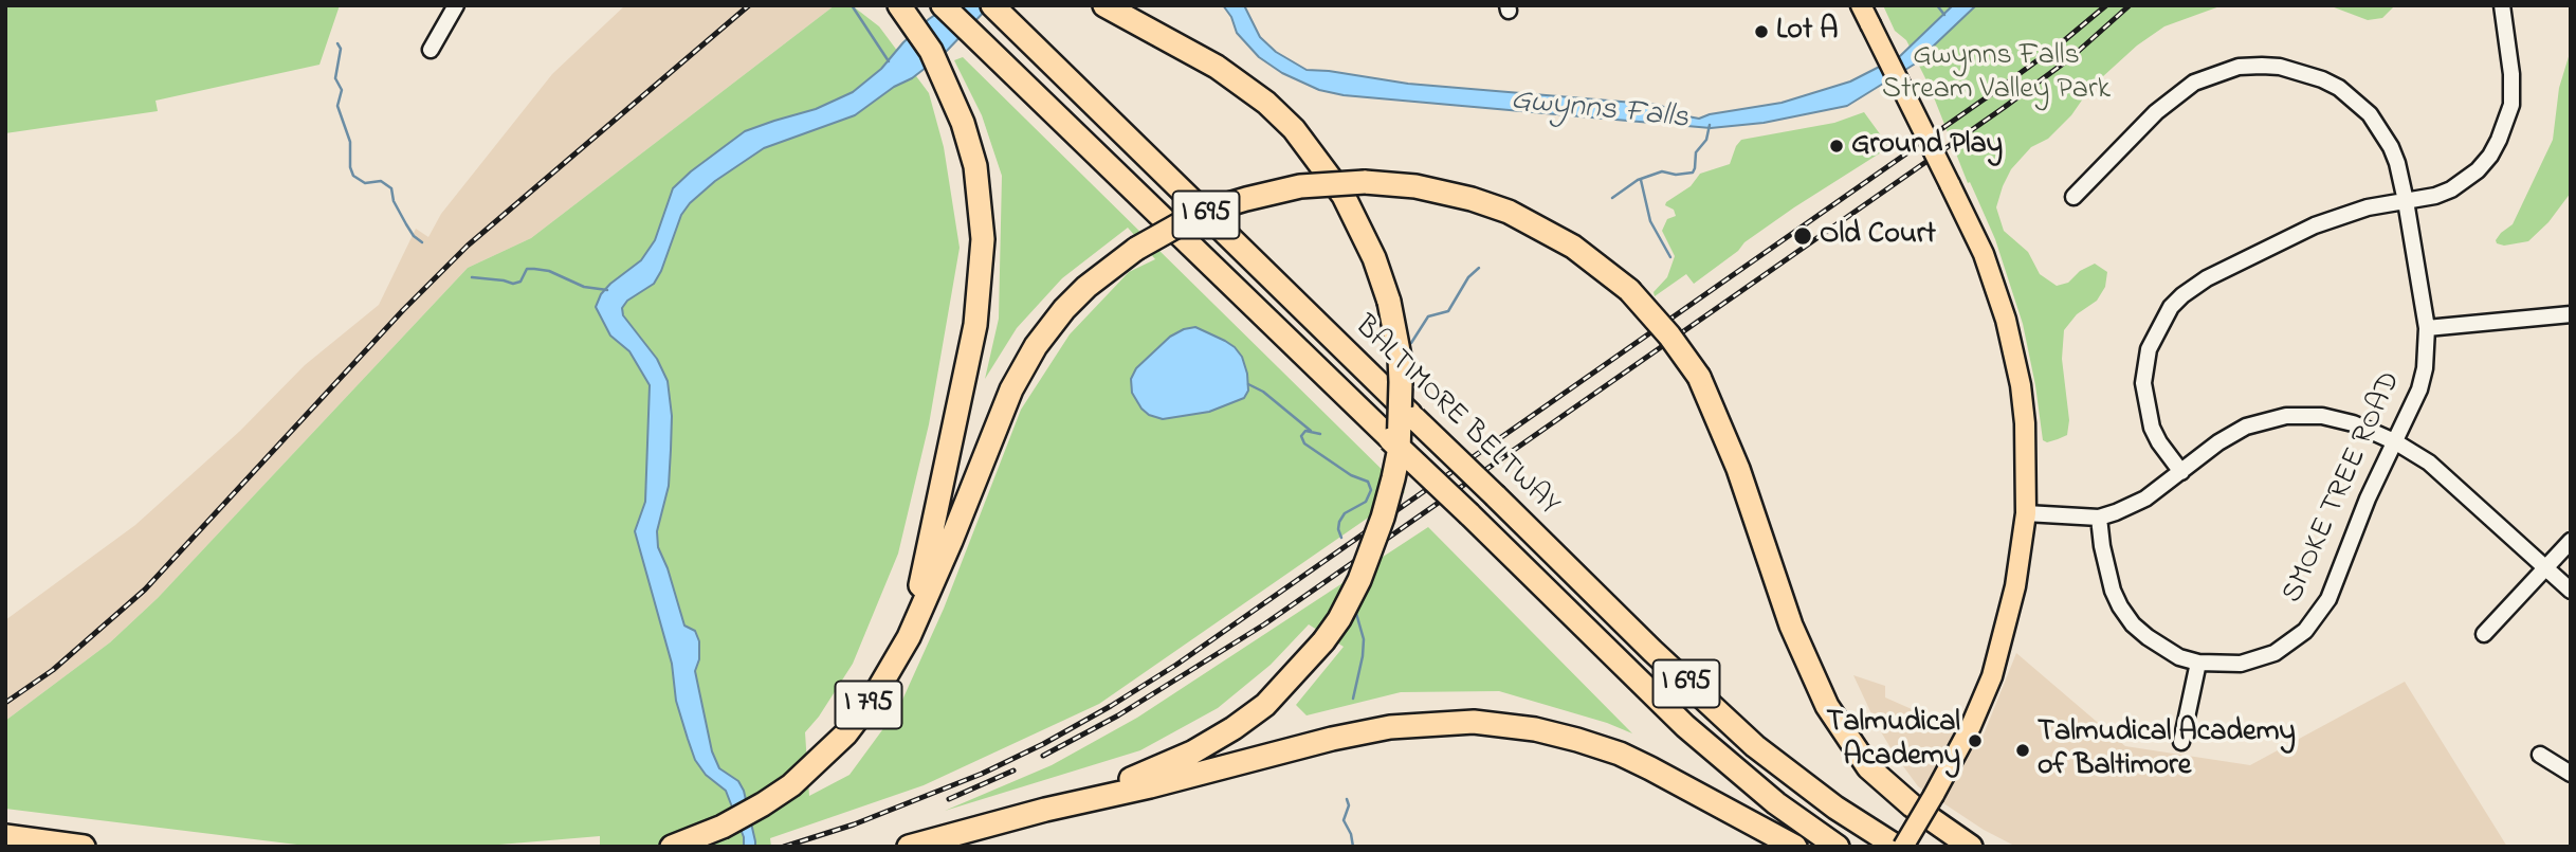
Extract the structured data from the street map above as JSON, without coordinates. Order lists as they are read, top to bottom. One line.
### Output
{"streets":{"highway":["I 695","BALTIMORE BELTWAY","I 795"],"street":["SMOKE TREE ROAD"]},"water":["Gwynns Falls"],"parks":["Gwynns Falls Stream Valley Park"],"places":["Lot A","Ground Play","Old Court","Talmudical Academy","Talmudical Academy of Baltimore"]}
